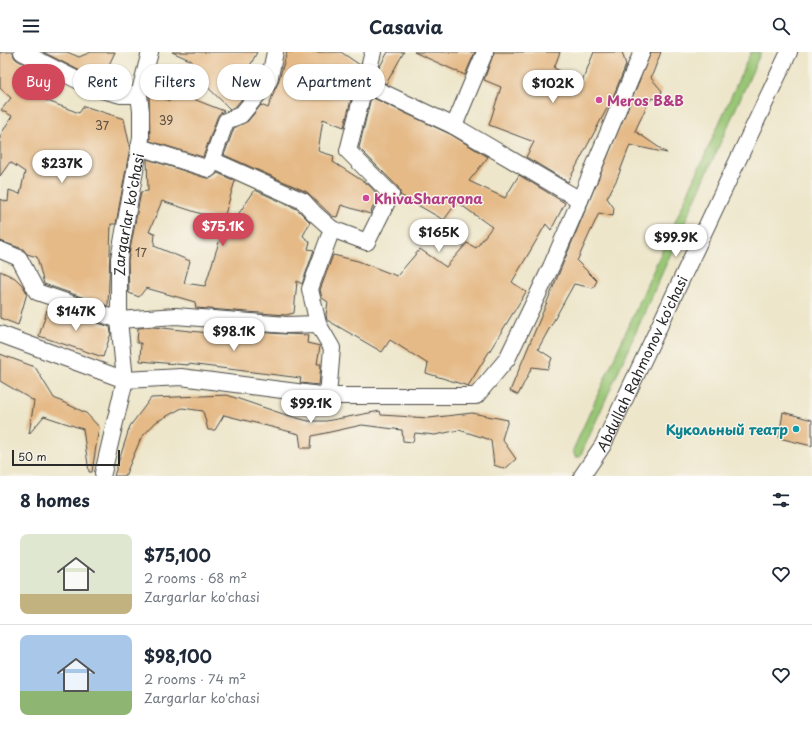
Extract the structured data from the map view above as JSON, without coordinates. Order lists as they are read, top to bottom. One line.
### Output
{"streets":{"street":["Zargarlar ko'chasi","Abdullah Rahmonov ko'chasi"]},"places":["Meros B&B","KhivaSharqona","Кукольный театр"],"house_numbers":["39","37","17"],"scale_bar":"50 m","page":{"header":"Casavia","chip":["Buy","Rent","Filters","New","Apartment"],"price":["$102K","$237K","$75.1K","$165K","$99.9K","$147K","$98.1K","$99.1K"],"scale":"50 m","heading":"8 homes","list":[{"name":"$75,100","note":"2 rooms · 68 m² · Zargarlar ko'chasi"},{"name":"$98,100","note":"2 rooms · 74 m² · Zargarlar ko'chasi"}]}}
